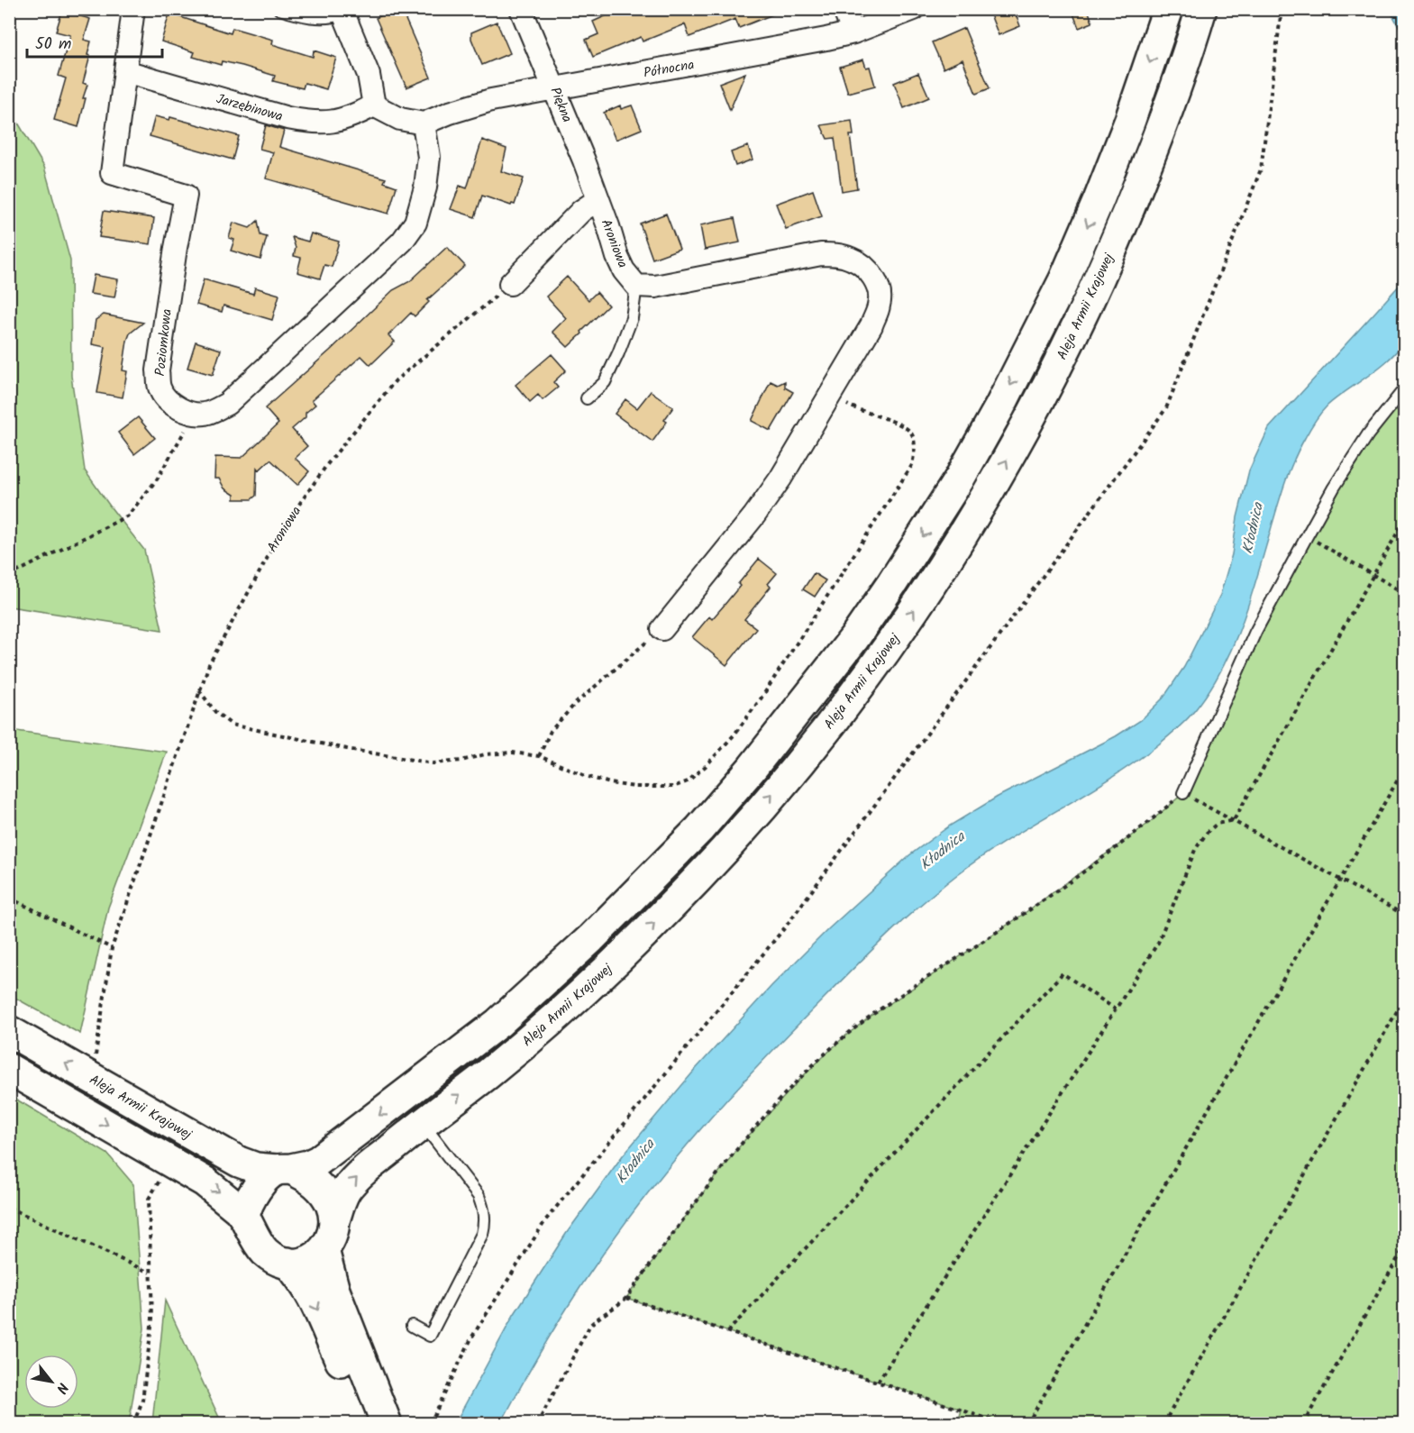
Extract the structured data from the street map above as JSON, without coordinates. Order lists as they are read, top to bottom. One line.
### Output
{"streets":{"main road":["Aleja Armii Krajowej"],"street":["Północna","Piękna","Jarzębinowa","Aroniowa","Poziomkowa"]},"crossings":[["Północna","Piękna"],["Piękna","Aroniowa"],["Jarzębinowa","Poziomkowa"],["Aroniowa","Aleja Armii Krajowej"]],"water":["Kłodnica"],"scale_bar":"50 m","north":"bottom right"}
